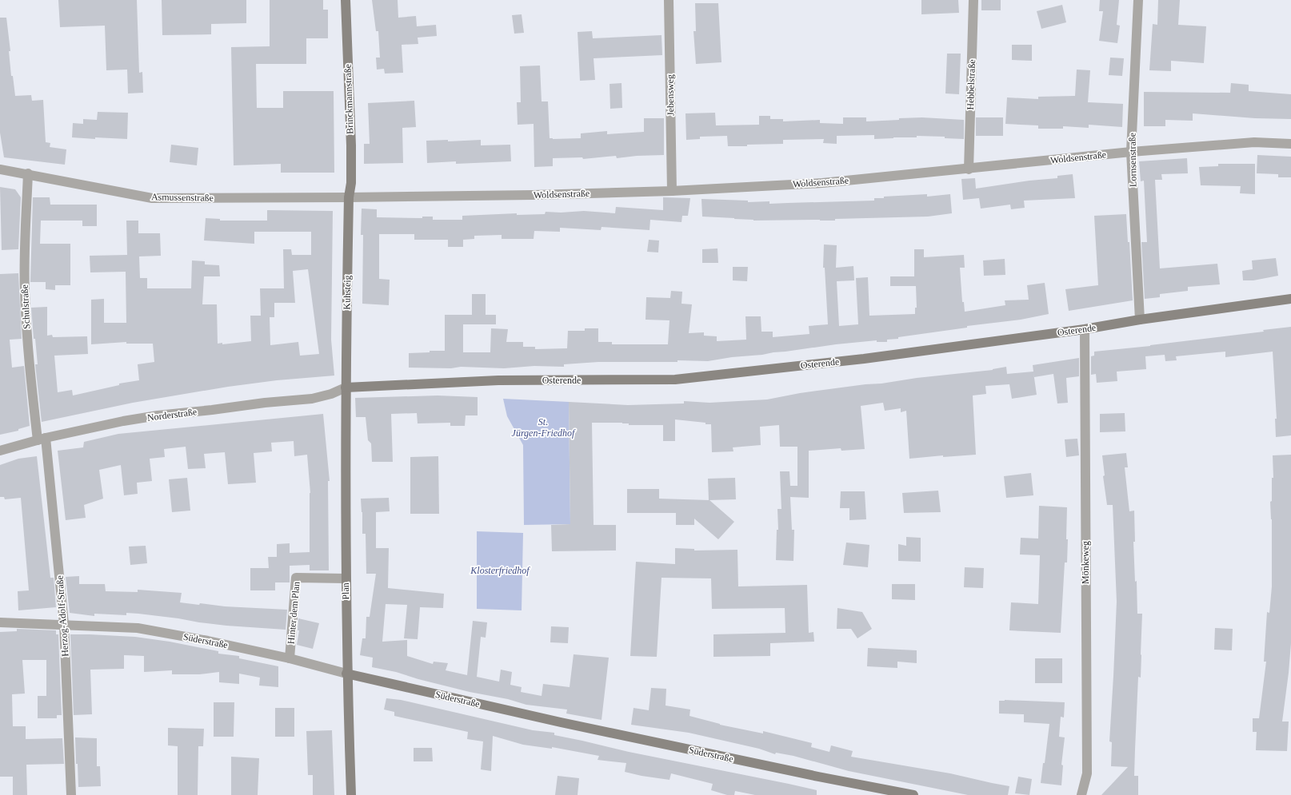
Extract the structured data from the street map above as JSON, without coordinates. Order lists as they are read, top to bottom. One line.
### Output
{"streets":{"main road":["Brinckmannstraße","Kuhsteig","Osterende","Plan","Süderstraße"],"street":["Hebbelstraße","Jebensweg","Woldsenstraße","Lornsenstraße","Asmussenstraße","Schulstraße","Norderstraße","Mönkeweg","Hinter dem Plan","Herzog-Adolf-Straße"]},"crossings":[["Hebbelstraße","Woldsenstraße"],["Jebensweg","Woldsenstraße"],["Brinckmannstraße","Woldsenstraße"],["Brinckmannstraße","Asmussenstraße"],["Brinckmannstraße","Kuhsteig"],["Woldsenstraße","Lornsenstraße"],["Woldsenstraße","Asmussenstraße"],["Woldsenstraße","Kuhsteig"],["Lornsenstraße","Osterende"],["Asmussenstraße","Kuhsteig"],["Asmussenstraße","Schulstraße"],["Kuhsteig","Osterende"],["Kuhsteig","Norderstraße"],["Kuhsteig","Plan"],["Schulstraße","Norderstraße"],["Schulstraße","Herzog-Adolf-Straße"],["Osterende","Norderstraße"],["Osterende","Mönkeweg"],["Osterende","Plan"],["Norderstraße","Plan"],["Norderstraße","Herzog-Adolf-Straße"],["Plan","Hinter dem Plan"],["Plan","Süderstraße"],["Hinter dem Plan","Süderstraße"],["Herzog-Adolf-Straße","Süderstraße"]],"parks":["St. Jürgen-Friedhof","Klosterfriedhof"]}
